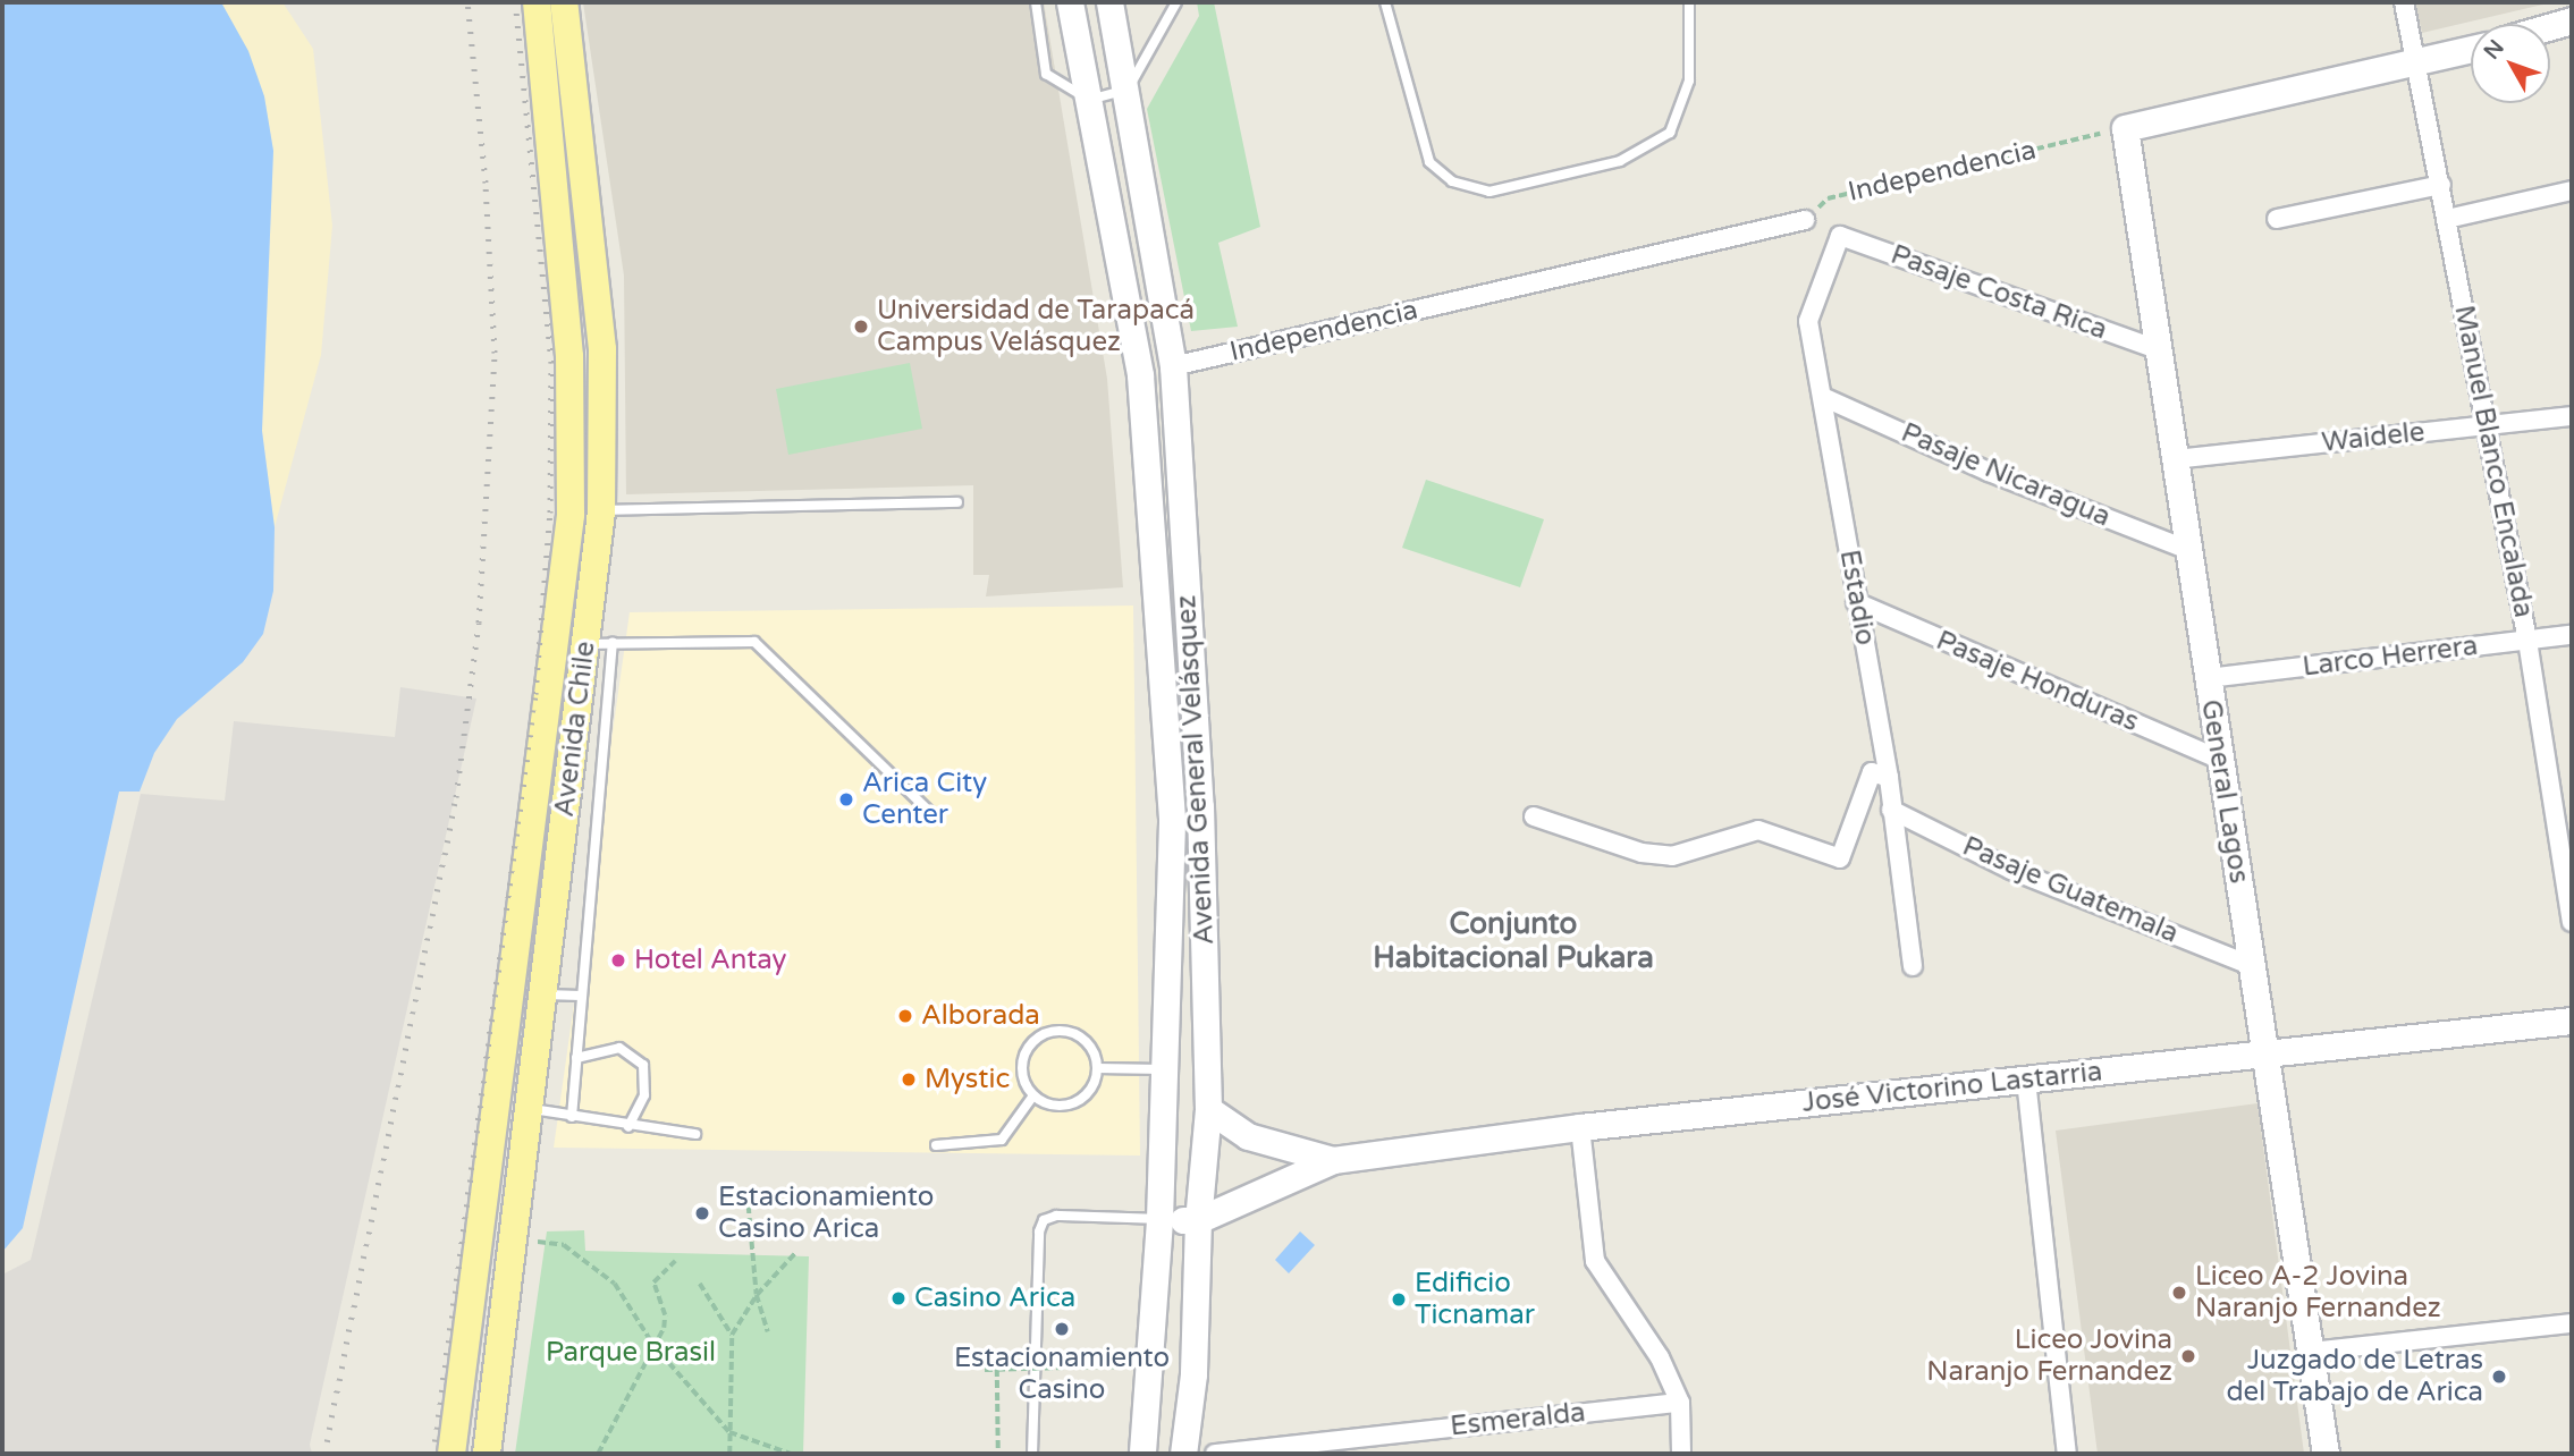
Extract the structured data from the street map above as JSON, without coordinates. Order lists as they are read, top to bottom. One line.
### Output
{"streets":{"main road":["Avenida Chile","Avenida General Velásquez","General Lagos","José Victorino Lastarria"],"street":["Independencia","Pasaje Costa Rica","Waidele","Manuel Blanco Encalada","Pasaje Nicaragua","Estadio","Larco Herrera","Pasaje Honduras","Pasaje Guatemala","Esmeralda"]},"crossings":[["Independencia","Avenida General Velásquez"],["Independencia","General Lagos"],["Pasaje Costa Rica","Estadio"],["Pasaje Costa Rica","General Lagos"],["Waidele","Manuel Blanco Encalada"],["Waidele","General Lagos"],["Manuel Blanco Encalada","Larco Herrera"],["Pasaje Nicaragua","Estadio"],["Pasaje Nicaragua","General Lagos"],["Estadio","Pasaje Honduras"],["Estadio","Pasaje Guatemala"],["Larco Herrera","General Lagos"],["Pasaje Honduras","General Lagos"],["Avenida General Velásquez","José Victorino Lastarria"],["General Lagos","Pasaje Guatemala"],["General Lagos","José Victorino Lastarria"]],"districts":["Conjunto Habitacional Pukara"],"parks":["Parque Brasil"],"places":["Universidad de Tarapacá Campus Velásquez","Arica City Center","Hotel Antay","Alborada","Mystic","Estacionamiento Casino Arica","Liceo A-2 Jovina Naranjo Fernandez","Casino Arica","Edificio Ticnamar","Estacionamiento Casino","Liceo Jovina Naranjo Fernandez","Juzgado de Letras del Trabajo de Arica"],"north":"top left"}
